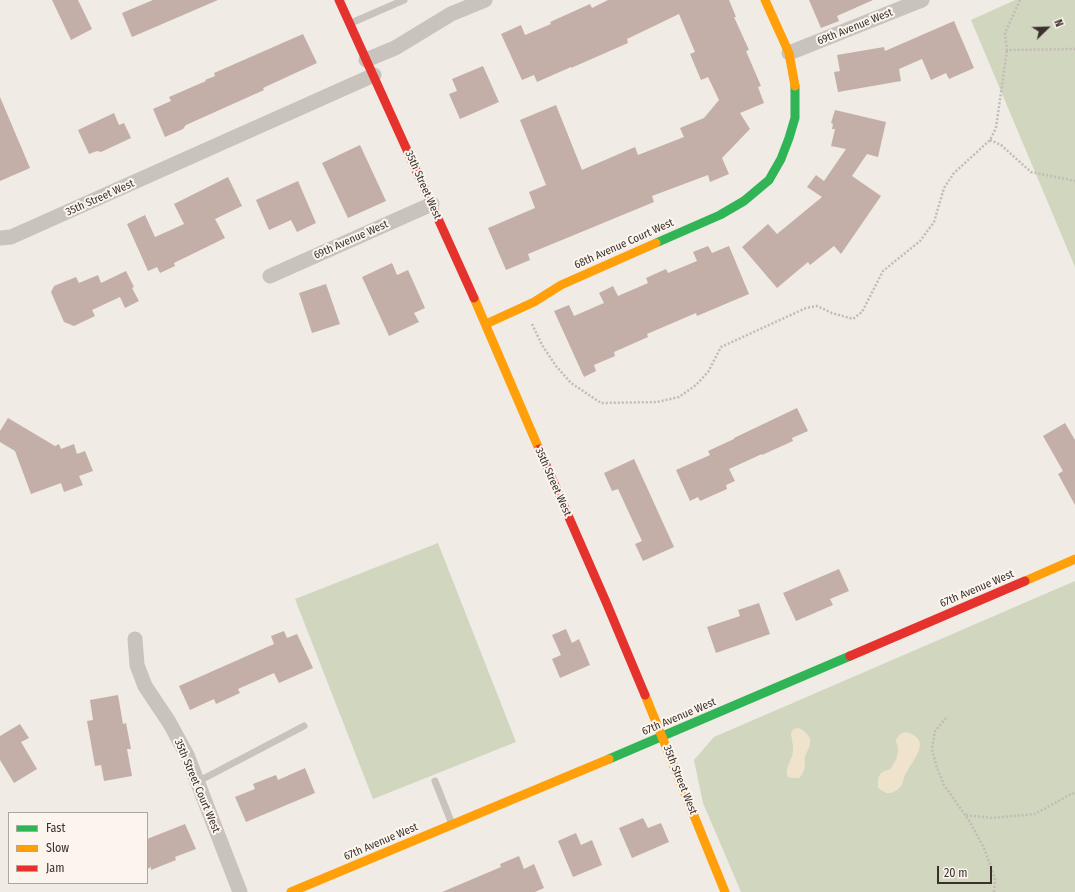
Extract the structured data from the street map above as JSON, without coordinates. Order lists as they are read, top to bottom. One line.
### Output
{"streets":{"street":["69th Avenue West","35th Street West","68th Avenue Court West","67th Avenue West","35th Street Court West"]},"crossings":[["69th Avenue West","35th Street West"],["69th Avenue West","68th Avenue Court West"],["35th Street West","68th Avenue Court West"],["35th Street West","67th Avenue West"]],"legend":["Fast","Slow","Jam"],"scale_bar":"20 m","north":"top right"}
